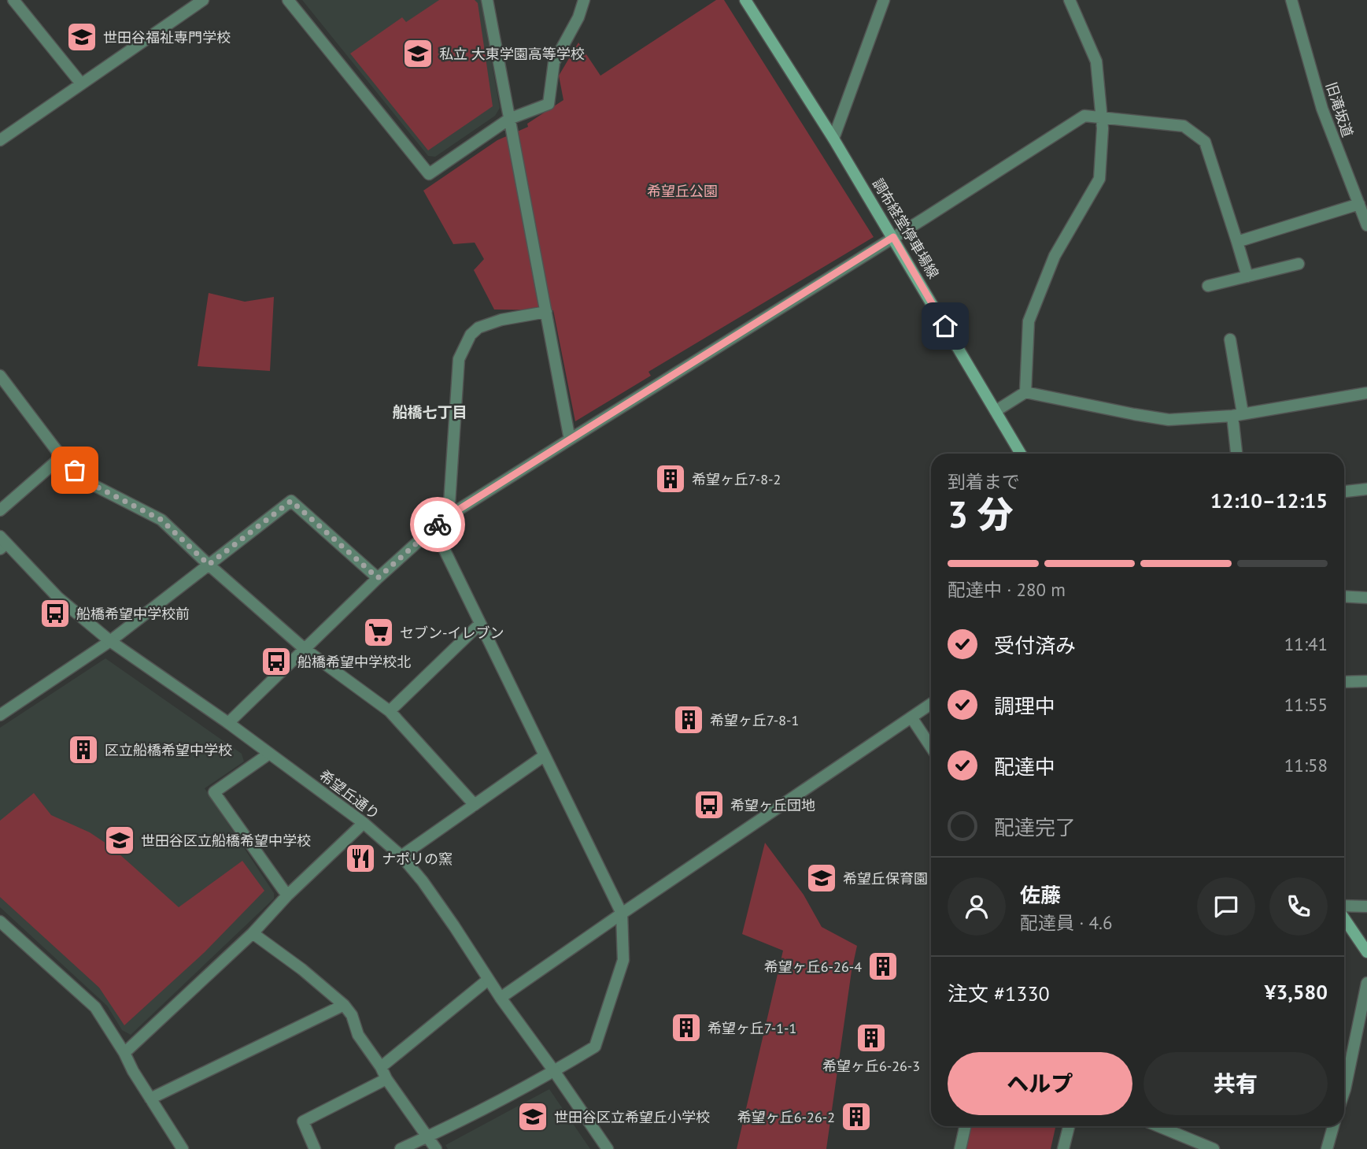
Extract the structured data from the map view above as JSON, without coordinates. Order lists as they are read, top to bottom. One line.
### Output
{"streets":{"main road":["調布経堂停車場線"],"street":["旧滝坂道","希望丘通り"]},"districts":["船橋七丁目"],"parks":["希望丘公園"],"places":{"school or university":["世田谷福祉専門学校","私立 大東学園高等学校","世田谷区立船橋希望中学校","希望丘保育園","世田谷区立希望丘小学校"],"building":["希望ヶ丘7-8-2","希望ヶ丘7-8-1","区立船橋希望中学校","希望ヶ丘6-26-4","希望ヶ丘7-1-1","希望ヶ丘6-26-3","希望ヶ丘6-26-2"],"bus stop":["船橋希望中学校前","船橋希望中学校北","希望ヶ丘団地"],"supermarket":["セブン-イレブン"],"restaurant":["ナポリの窯"]},"page":{"heading":["3 分","到着まで","12:10–12:15"],"panel":["佐藤","配達員 · 4.6","注文 #1330","¥3,580"],"bar":"配達中 · 280 m","list":[["受付済み","11:41"],["調理中","11:55"],["配達中","11:58"],"配達完了"],"buttons":["ヘルプ","共有"]}}
